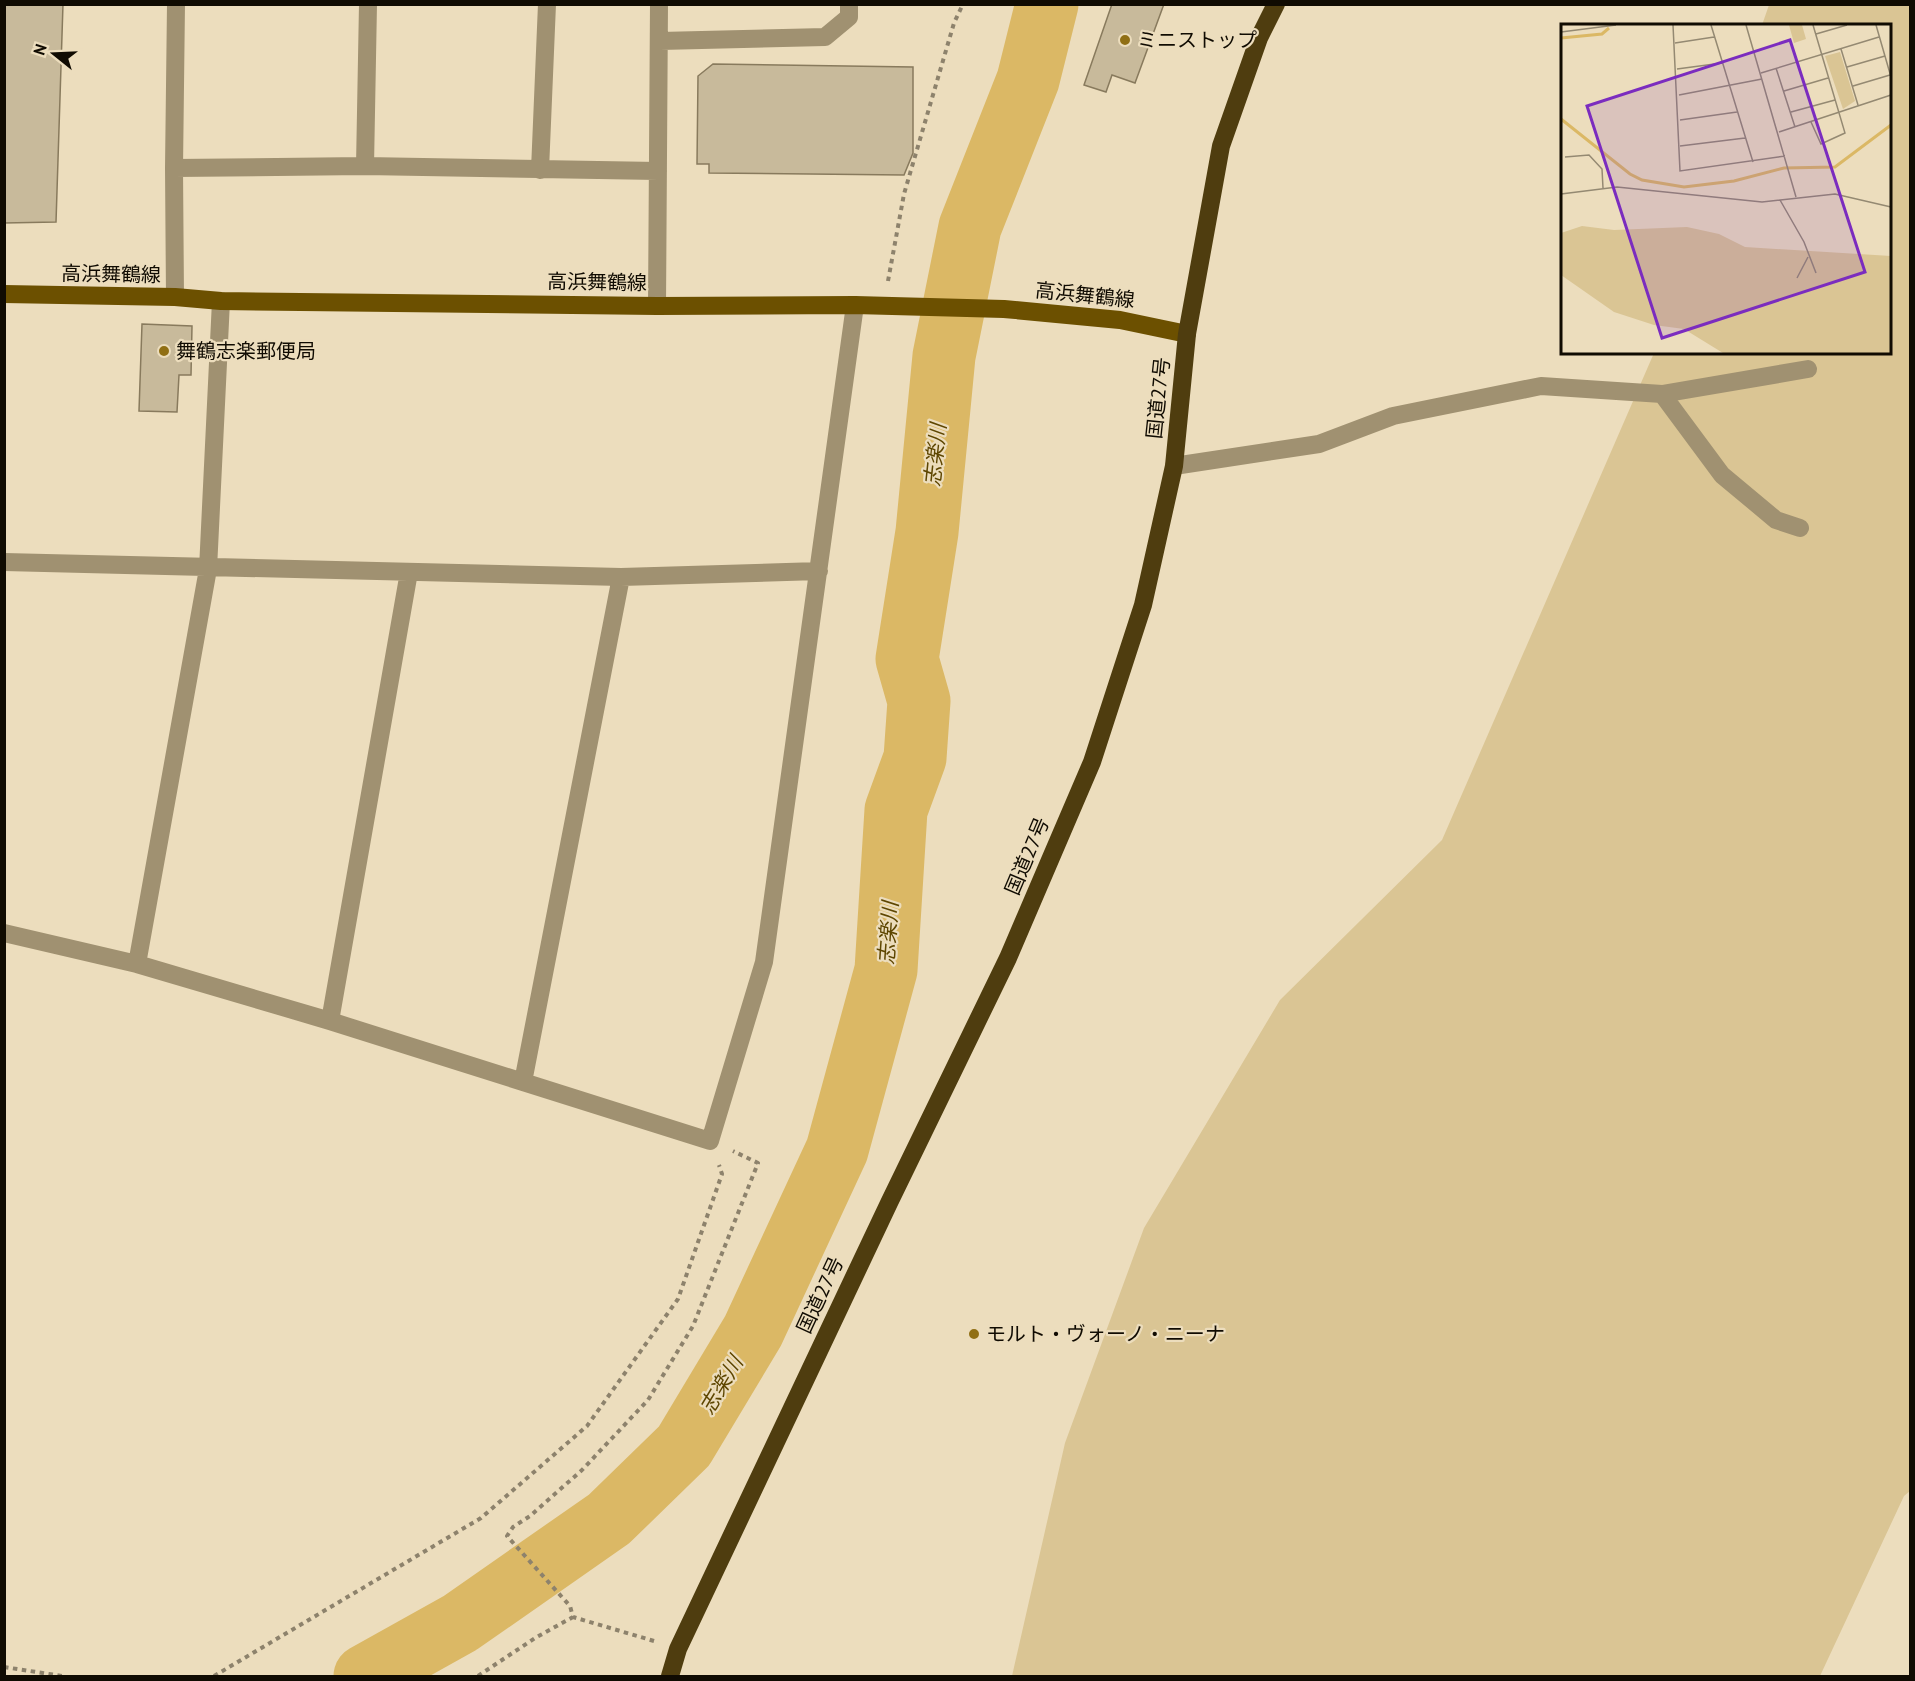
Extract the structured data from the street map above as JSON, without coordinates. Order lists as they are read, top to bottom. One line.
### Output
{"streets":{"highway":["国道27号"],"main road":["高浜舞鶴線"]},"crossings":[["高浜舞鶴線","国道27号"]],"water":["志楽川"],"places":["ミニストップ","舞鶴志楽郵便局","モルト・ヴォーノ・ニーナ"],"north":"left"}
